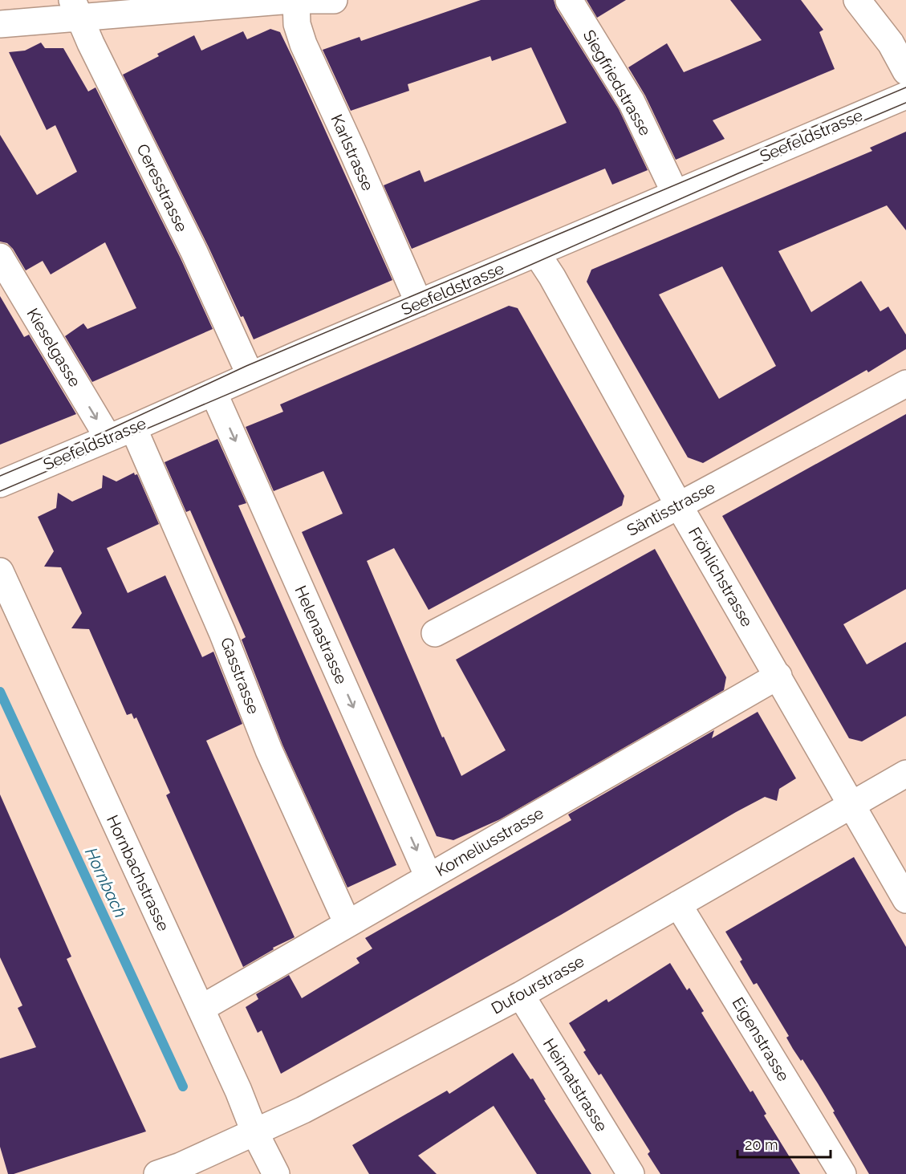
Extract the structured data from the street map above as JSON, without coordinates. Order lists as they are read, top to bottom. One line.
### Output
{"streets":{"street":["Siegfriedstrasse","Seefeldstrasse","Karlstrasse","Ceresstrasse","Kieselgasse","Säntisstrasse","Fröhlichstrasse","Helenastrasse","Gasstrasse","Korneliusstrasse","Hornbachstrasse","Dufourstrasse","Eigenstrasse","Heimatstrasse"]},"crossings":[["Siegfriedstrasse","Seefeldstrasse"],["Seefeldstrasse","Karlstrasse"],["Seefeldstrasse","Ceresstrasse"],["Seefeldstrasse","Kieselgasse"],["Seefeldstrasse","Fröhlichstrasse"],["Seefeldstrasse","Helenastrasse"],["Seefeldstrasse","Gasstrasse"],["Säntisstrasse","Fröhlichstrasse"],["Fröhlichstrasse","Korneliusstrasse"],["Fröhlichstrasse","Dufourstrasse"],["Helenastrasse","Korneliusstrasse"],["Gasstrasse","Korneliusstrasse"],["Korneliusstrasse","Hornbachstrasse"],["Hornbachstrasse","Dufourstrasse"],["Dufourstrasse","Eigenstrasse"],["Dufourstrasse","Heimatstrasse"]],"one_way":["Kieselgasse","Helenastrasse"],"water":["Hornbach"],"scale_bar":"20 m"}
